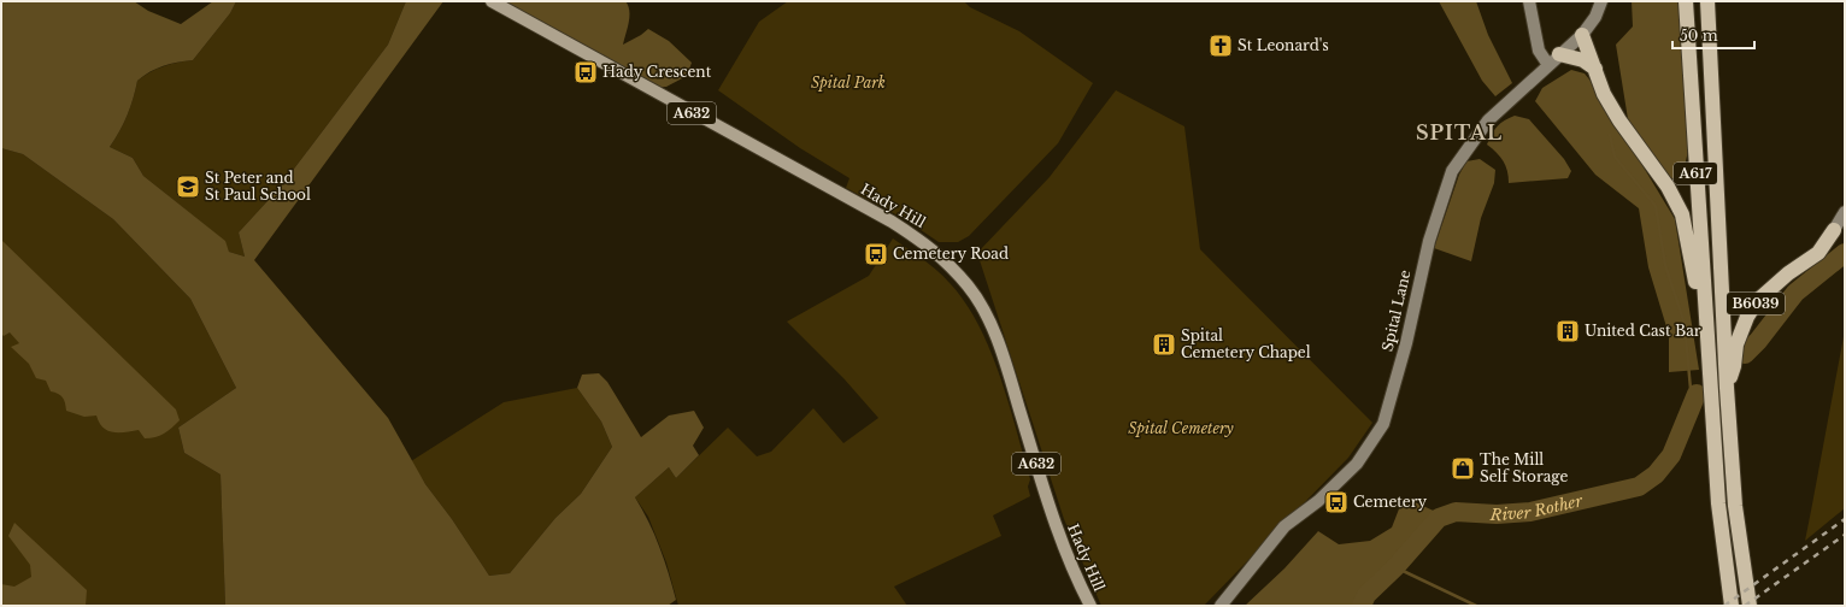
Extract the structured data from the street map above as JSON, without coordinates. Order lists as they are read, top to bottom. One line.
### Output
{"streets":{"highway":["A617","B6039"],"main road":["A632","Hady Hill"],"street":["Spital Lane"]},"crossings":[["A617","B6039"]],"districts":["SPITAL"],"water":["River Rother"],"parks":["Spital Park","Spital Cemetery"],"places":{"church":["St Leonard's"],"bus stop":["Hady Crescent","Cemetery Road","Cemetery"],"school or university":["St Peter and St Paul School"],"building":["United Cast Bar","Spital Cemetery Chapel"],"shop":["The Mill Self Storage"]},"scale_bar":"50 m"}
